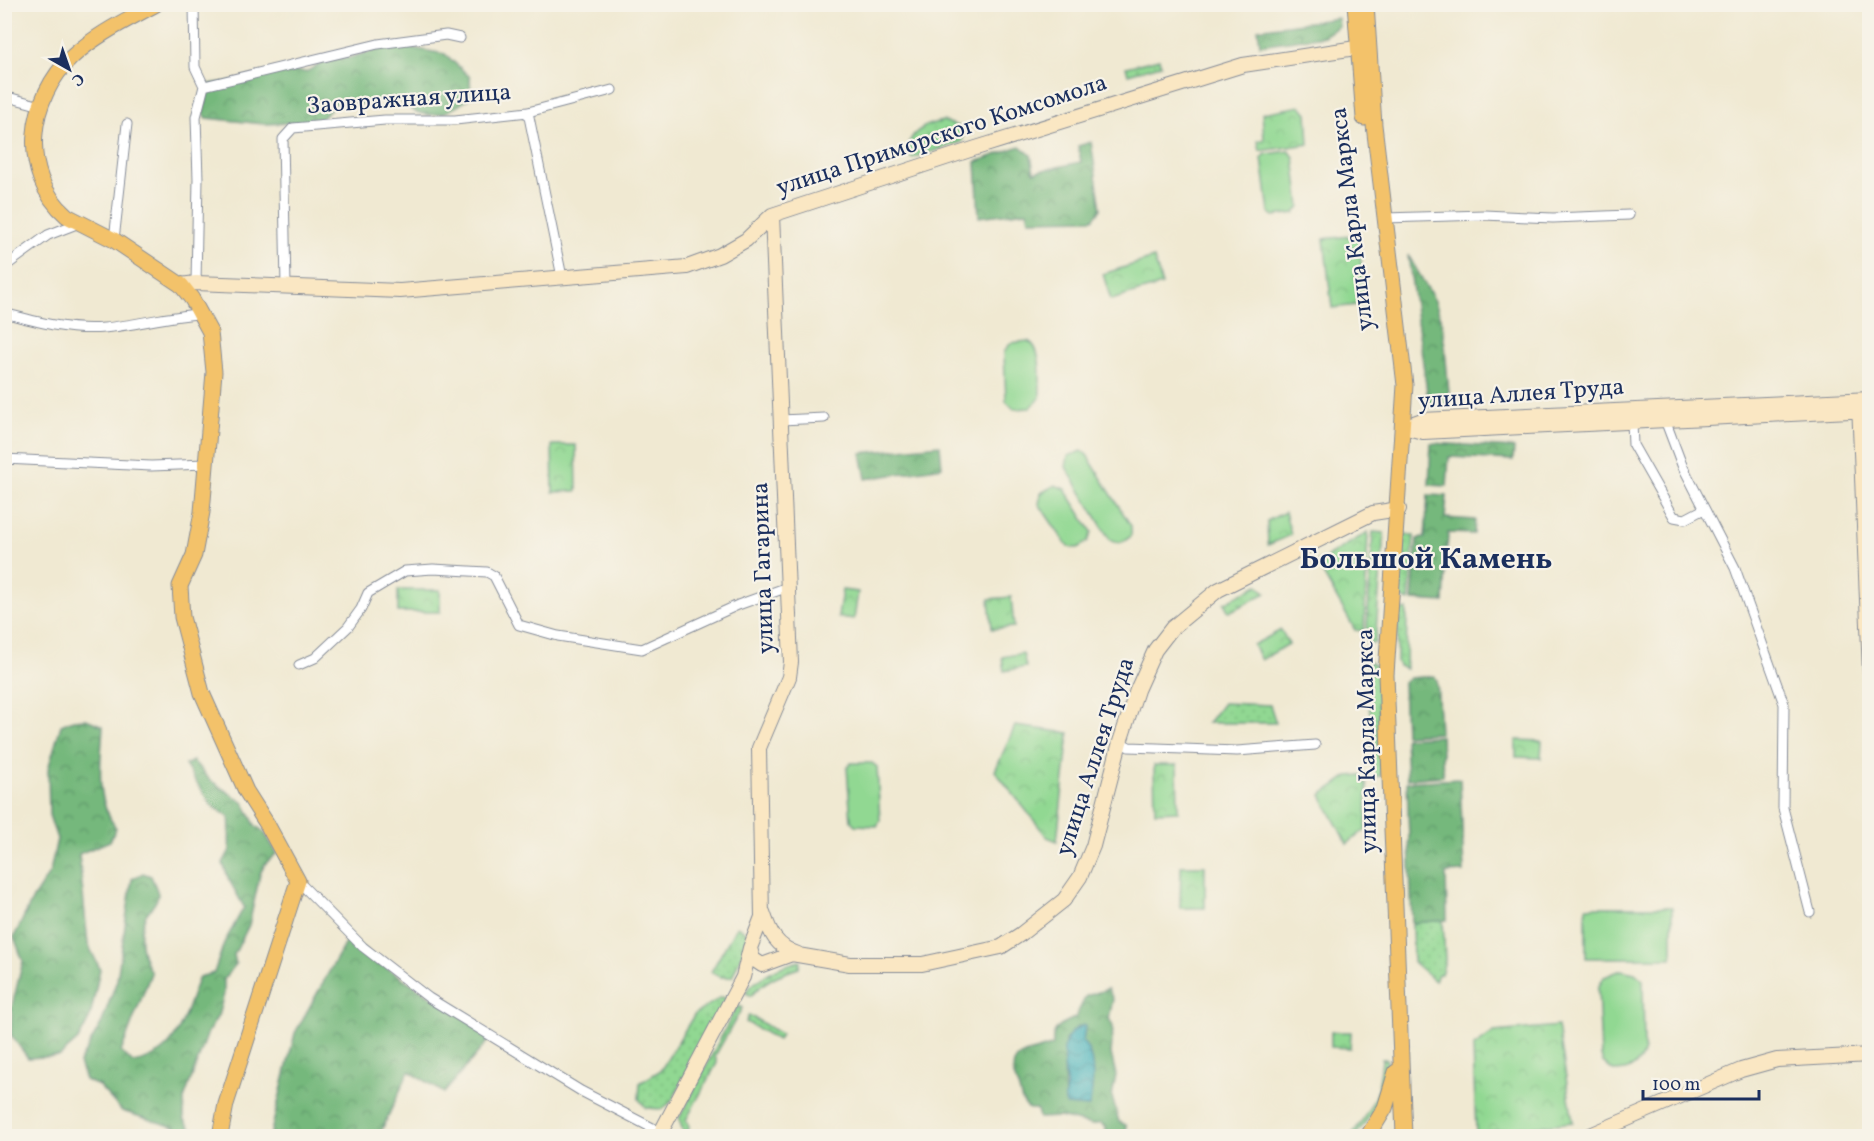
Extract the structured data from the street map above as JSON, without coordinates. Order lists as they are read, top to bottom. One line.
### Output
{"streets":{"main road":["улица Карла Маркса"],"street":["Заовражная улица","улица Приморского Комсомола","улица Аллея Труда","улица Гагарина"]},"crossings":[["Заовражная улица","улица Приморского Комсомола"],["улица Приморского Комсомола","улица Карла Маркса"],["улица Приморского Комсомола","улица Гагарина"],["улица Карла Маркса","улица Аллея Труда"]],"districts":["Большой Камень"],"scale_bar":"100 m","north":"bottom right"}
